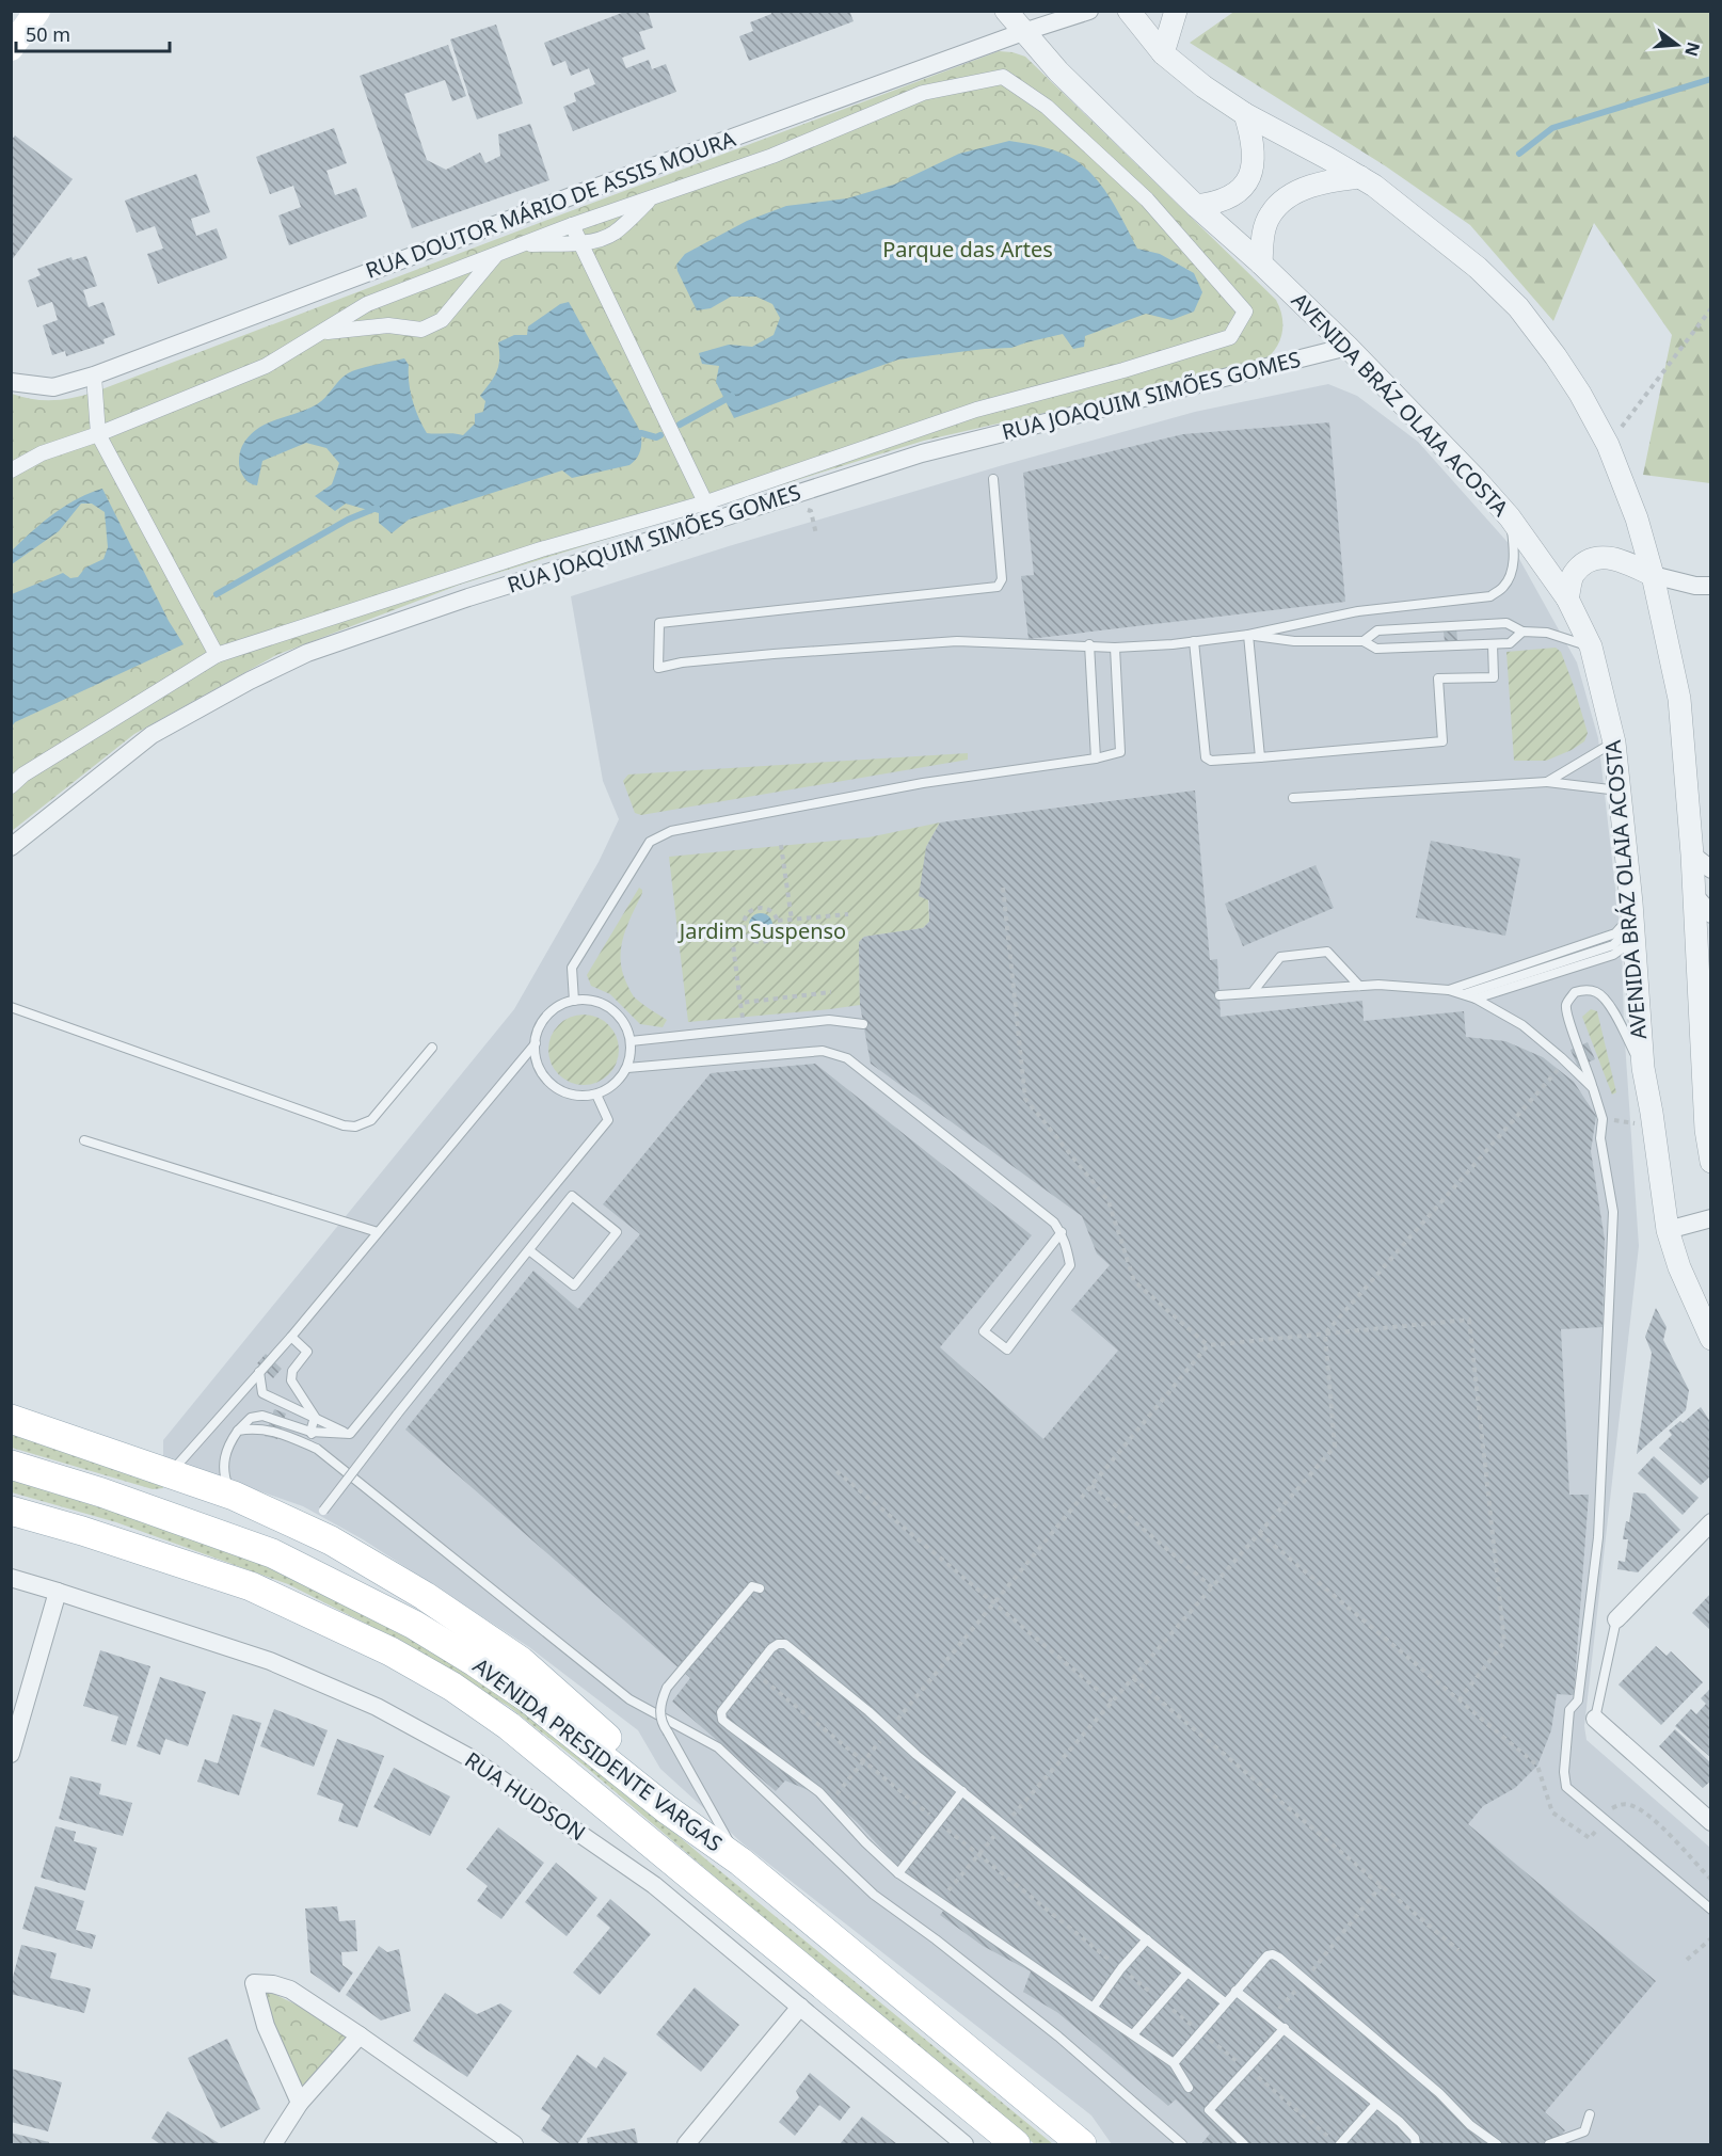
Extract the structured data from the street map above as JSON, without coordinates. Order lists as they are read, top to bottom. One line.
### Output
{"streets":{"main road":["AVENIDA PRESIDENTE VARGAS"],"street":["RUA DOUTOR MÁRIO DE ASSIS MOURA","RUA JOAQUIM SIMÕES GOMES","AVENIDA BRÁZ OLAIA ACOSTA","RUA HUDSON"]},"crossings":[["RUA DOUTOR MÁRIO DE ASSIS MOURA","AVENIDA BRÁZ OLAIA ACOSTA"],["RUA JOAQUIM SIMÕES GOMES","AVENIDA BRÁZ OLAIA ACOSTA"]],"parks":["Parque das Artes","Jardim Suspenso"],"scale_bar":"50 m","north":"right"}
